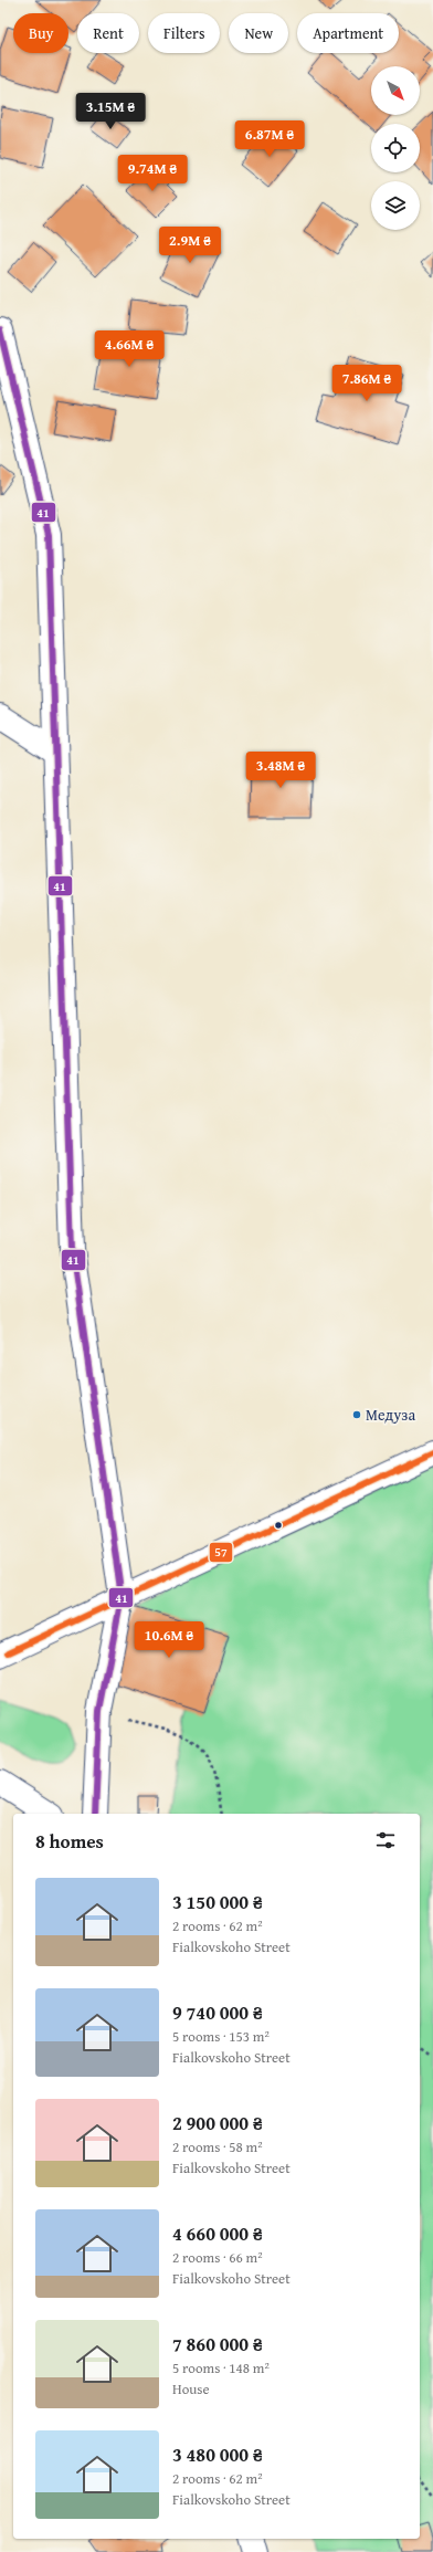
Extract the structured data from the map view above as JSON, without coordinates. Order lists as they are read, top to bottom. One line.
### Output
{"places":["Медуза"],"lines":["transit line 41","transit line 57"],"north":"bottom right","page":{"chip":["Buy","Rent","Filters","New","Apartment"],"price":["3.15M ₴","6.87M ₴","9.74M ₴","2.9M ₴","4.66M ₴","7.86M ₴","3.48M ₴","10.6M ₴"],"heading":"8 homes","list":[{"name":"3 150 000 ₴","note":"2 rooms · 62 m² · Fialkovskoho Street"},{"name":"9 740 000 ₴","note":"5 rooms · 153 m² · Fialkovskoho Street"},{"name":"2 900 000 ₴","note":"2 rooms · 58 m² · Fialkovskoho Street"},{"name":"4 660 000 ₴","note":"2 rooms · 66 m² · Fialkovskoho Street"},{"name":"7 860 000 ₴","note":"5 rooms · 148 m² · House"},{"name":"3 480 000 ₴","note":"2 rooms · 62 m² · Fialkovskoho Street"}]}}
